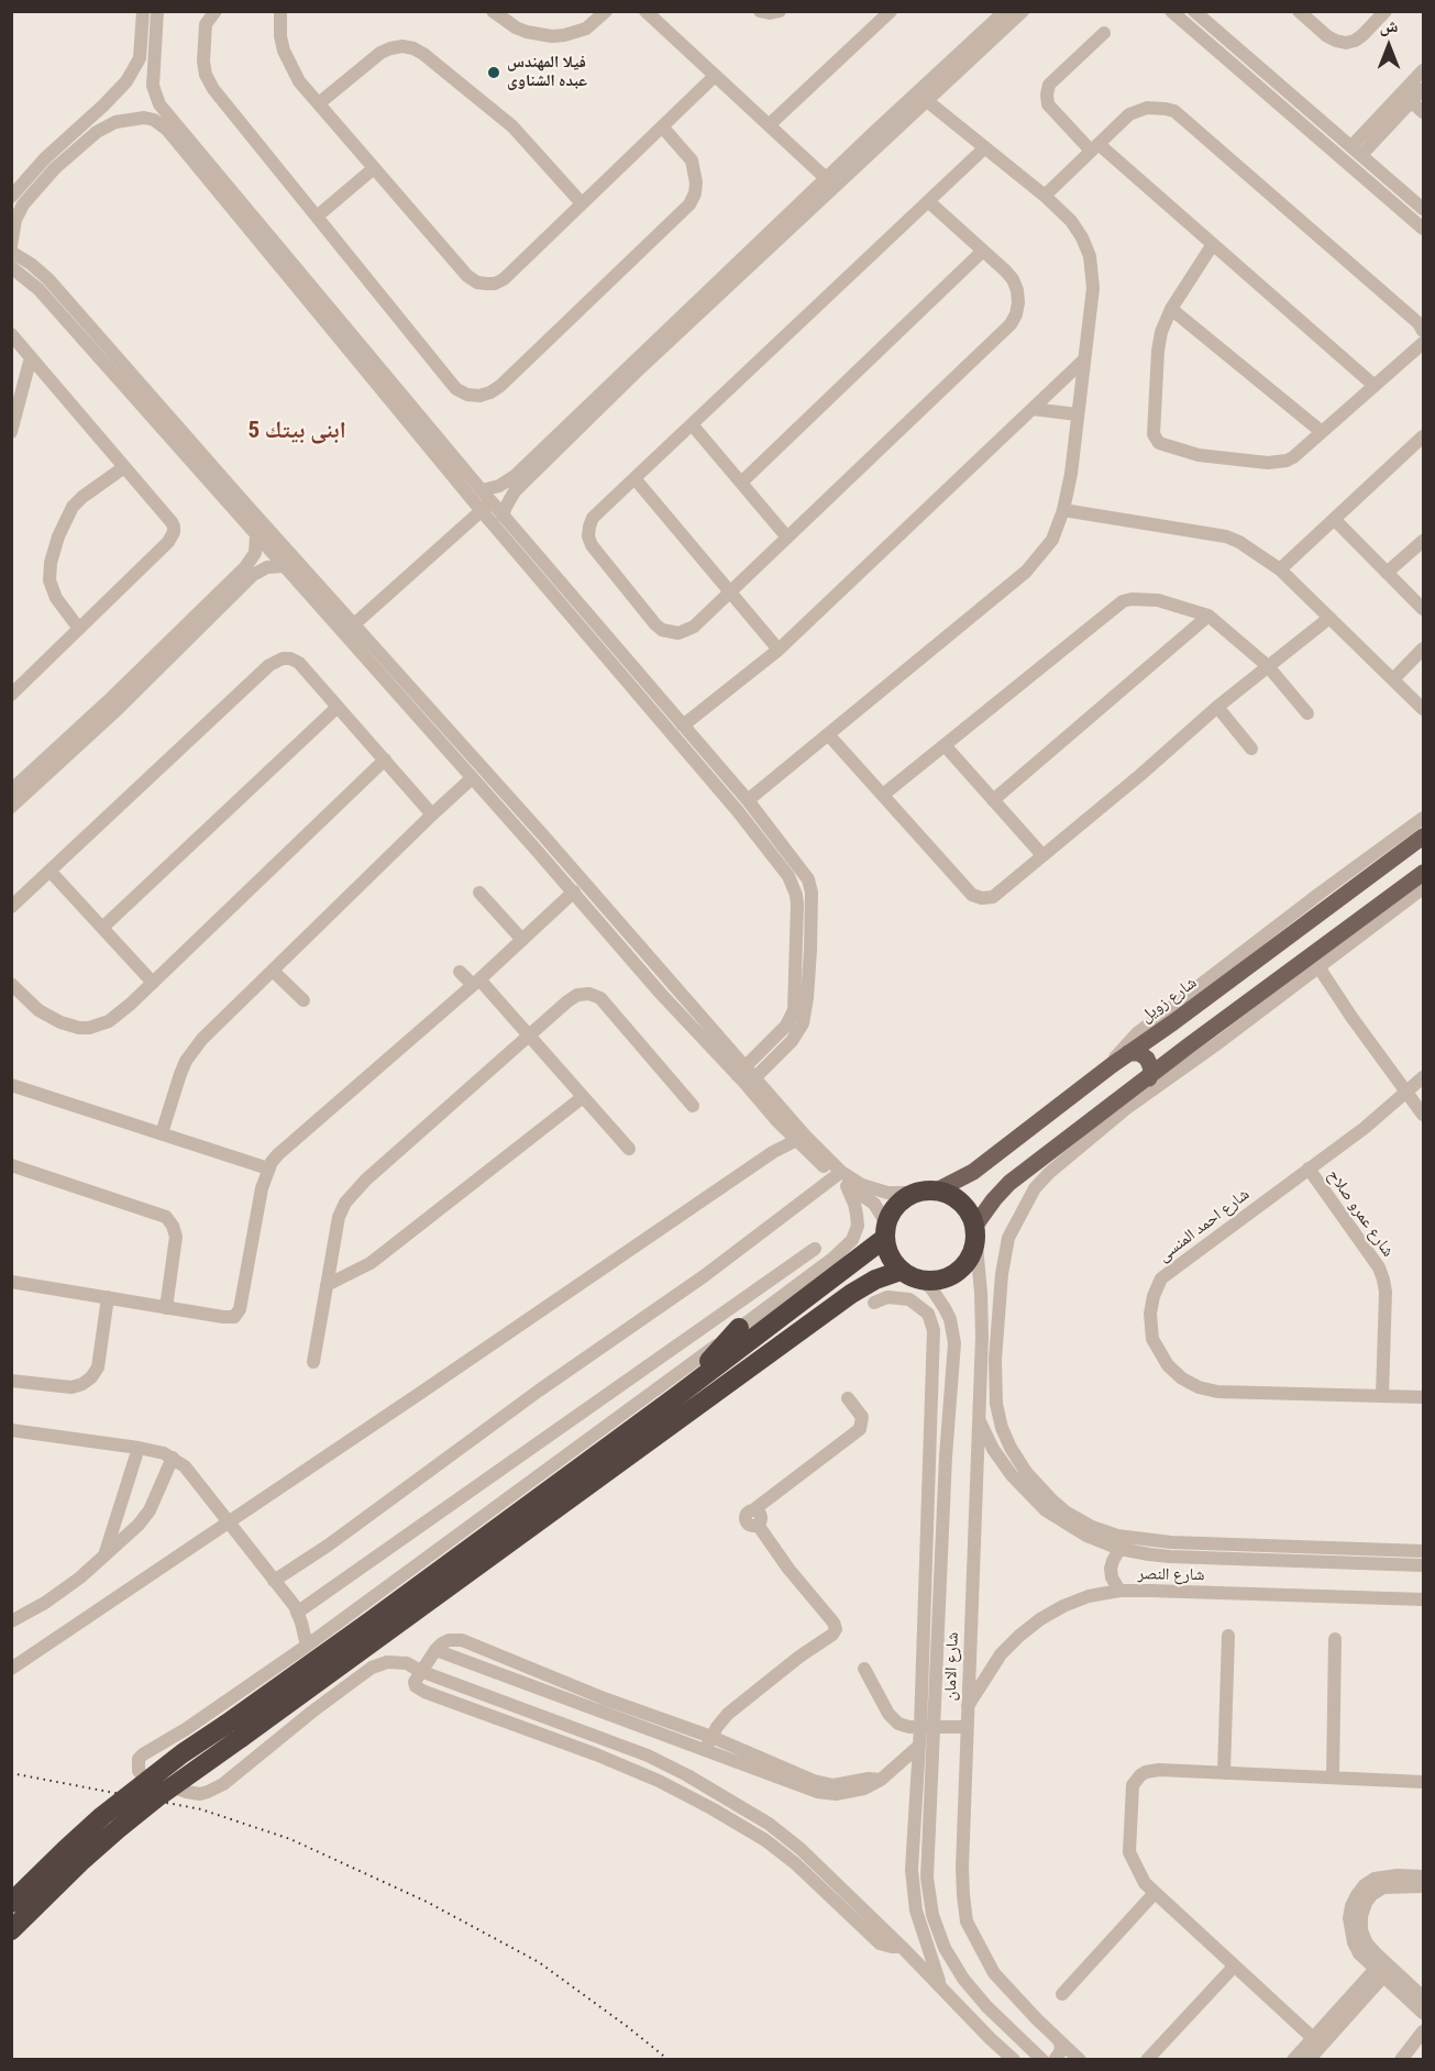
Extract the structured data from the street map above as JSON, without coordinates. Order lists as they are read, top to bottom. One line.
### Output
{"streets":{"main road":["شارع زويل"],"street":["شارع عمرو صلاح","شارع احمد المنسى","شارع النصر","شارع الامان"]},"crossings":[["شارع زويل","شارع الامان"],["شارع عمرو صلاح","شارع احمد المنسى"],["شارع النصر","شارع الامان"]],"districts":["ابنى بيتك 5"],"places":["فيلا المهندس عبده الشناوى"],"north":"top"}
